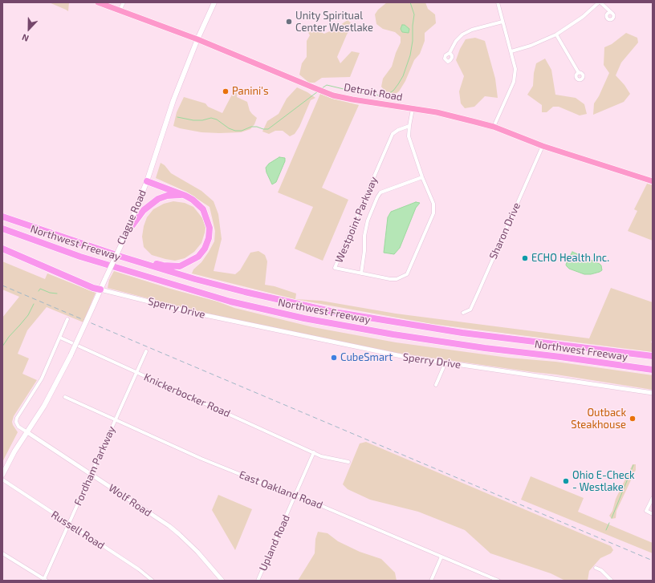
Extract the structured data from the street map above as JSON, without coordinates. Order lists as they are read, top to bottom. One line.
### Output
{"streets":{"highway":["Northwest Freeway"],"main road":["Detroit Road","Clague Road"],"street":["Westpoint Parkway","Sharon Drive","Sperry Drive","Knickerbocker Road","Fordham Parkway","East Oakland Road","Wolf Road","Russell Road","Upland Road"]},"crossings":[["Detroit Road","Clague Road"],["Detroit Road","Westpoint Parkway"],["Detroit Road","Sharon Drive"],["Clague Road","Sperry Drive"],["Clague Road","Wolf Road"],["Knickerbocker Road","Fordham Parkway"],["Knickerbocker Road","Upland Road"],["Fordham Parkway","East Oakland Road"],["Fordham Parkway","Wolf Road"],["Fordham Parkway","Russell Road"],["East Oakland Road","Upland Road"]],"places":["Unity Spiritual Center Westlake","Panini's","ECHO Health Inc.","CubeSmart","Outback Steakhouse","Ohio E-Check - Westlake"],"north":"bottom"}
